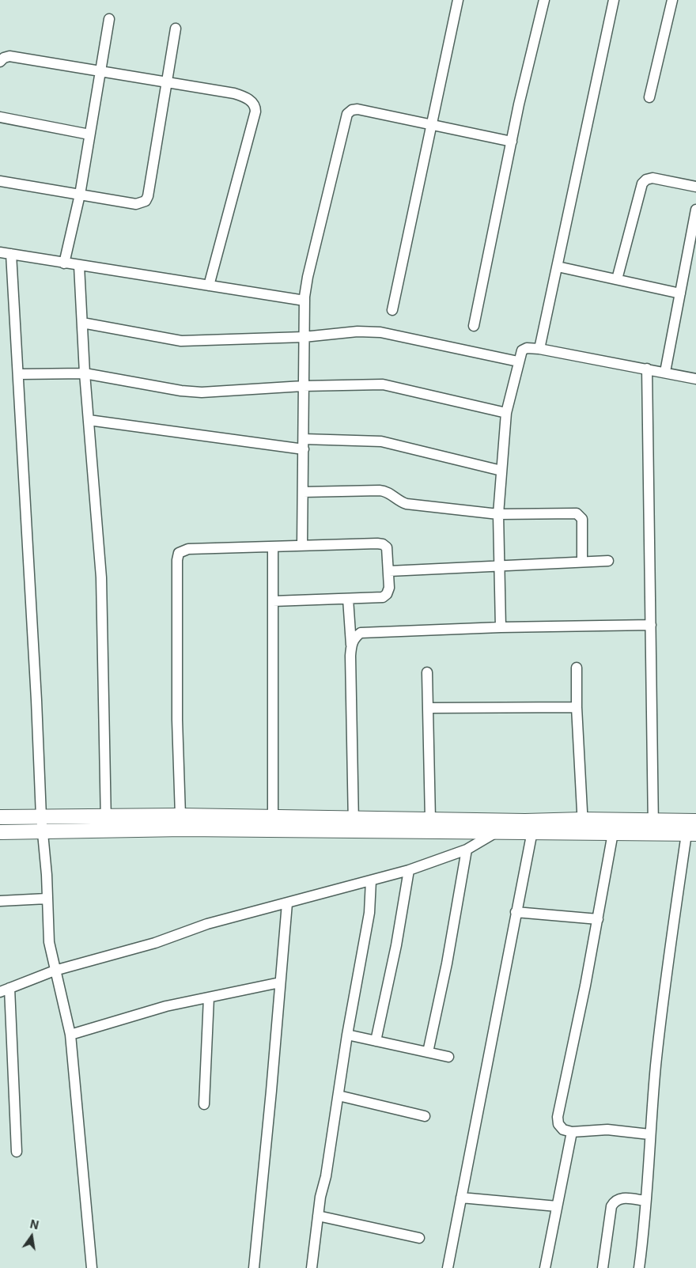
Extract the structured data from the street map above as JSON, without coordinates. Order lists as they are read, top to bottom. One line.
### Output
{"north":"top"}
